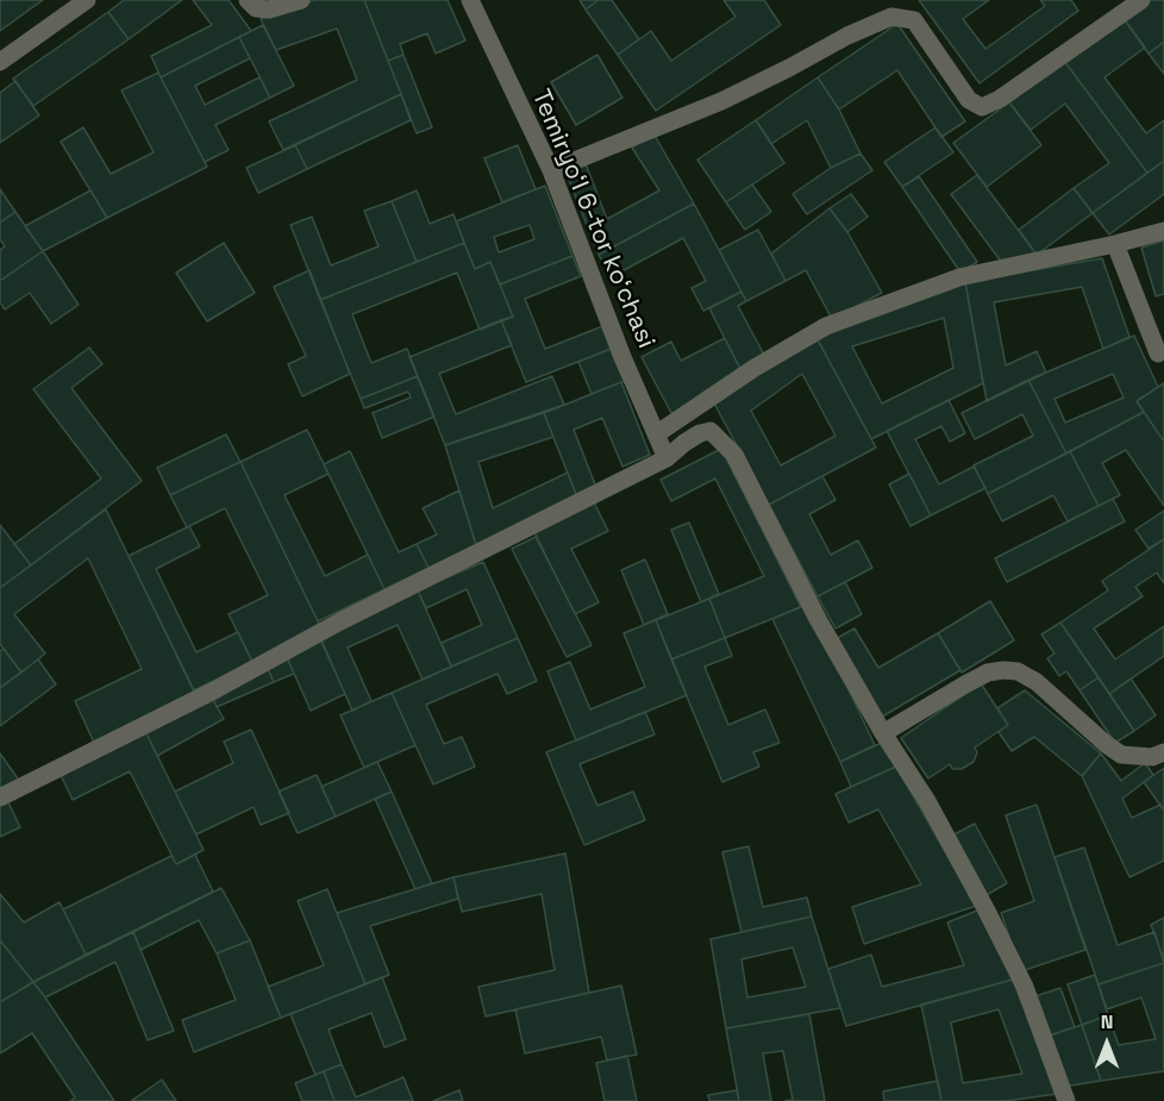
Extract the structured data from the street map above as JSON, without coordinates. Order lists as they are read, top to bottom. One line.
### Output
{"streets":{"street":["Temiryoʻl 6-tor koʻchasi"]},"north":"top"}
